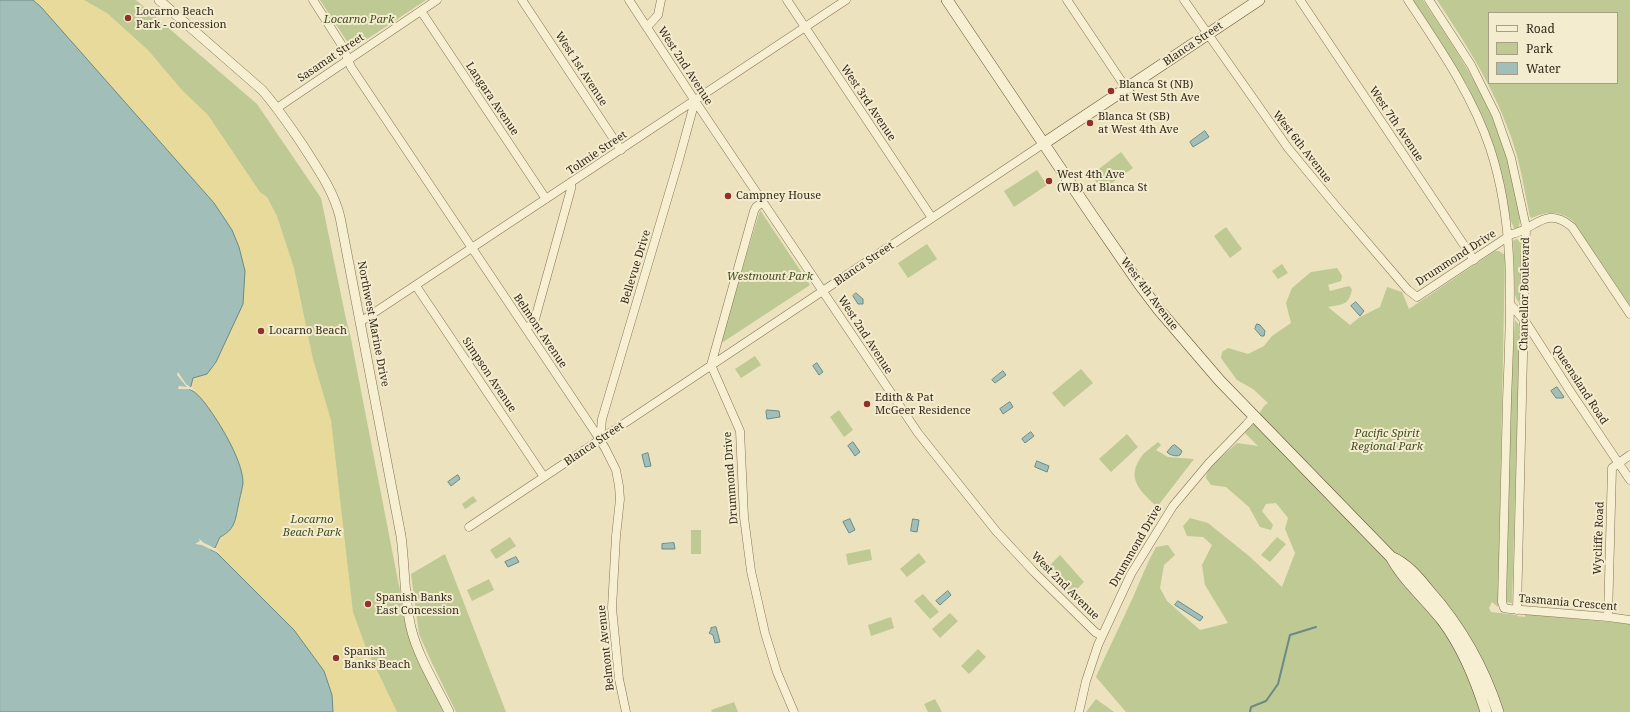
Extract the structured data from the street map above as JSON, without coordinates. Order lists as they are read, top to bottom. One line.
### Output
{"streets":{"main road":["Blanca Street","West 4th Avenue"],"street":["Sasamat Street","West 2nd Avenue","West 1st Avenue","Langara Avenue","West 3rd Avenue","West 7th Avenue","West 6th Avenue","Tolmie Street","Drummond Drive","Bellevue Drive","Chancellor Boulevard","Northwest Marine Drive","Belmont Avenue","Simpson Avenue","Queensland Road","Wycliffe Road","Tasmania Crescent"]},"crossings":[["Blanca Street","West 2nd Avenue"],["Blanca Street","West 3rd Avenue"],["Blanca Street","West 6th Avenue"],["Blanca Street","Drummond Drive"],["Blanca Street","Bellevue Drive"],["Blanca Street","West 4th Avenue"],["Blanca Street","Belmont Avenue"],["Blanca Street","Simpson Avenue"],["Sasamat Street","Langara Avenue"],["Sasamat Street","Northwest Marine Drive"],["Sasamat Street","Belmont Avenue"],["West 2nd Avenue","Tolmie Street"],["West 2nd Avenue","Drummond Drive"],["West 2nd Avenue","Bellevue Drive"],["West 1st Avenue","Tolmie Street"],["Langara Avenue","Tolmie Street"],["West 3rd Avenue","Tolmie Street"],["West 7th Avenue","Drummond Drive"],["West 6th Avenue","Drummond Drive"],["Tolmie Street","Bellevue Drive"],["Tolmie Street","Northwest Marine Drive"],["Tolmie Street","Belmont Avenue"],["Tolmie Street","Simpson Avenue"],["Drummond Drive","West 4th Avenue"],["Drummond Drive","Chancellor Boulevard"],["Bellevue Drive","Belmont Avenue"],["Chancellor Boulevard","Queensland Road"],["Chancellor Boulevard","Tasmania Crescent"],["Queensland Road","Wycliffe Road"],["Wycliffe Road","Tasmania Crescent"]],"parks":["Locarno Park","Westmount Park","Pacific Spirit Regional Park","Locarno Beach Park"],"places":["Locarno Beach Park - concession","Blanca St (NB) at West 5th Ave","Blanca St (SB) at West 4th Ave","West 4th Ave (WB) at Blanca St","Campney House","Locarno Beach","Edith & Pat McGeer Residence","Spanish Banks East Concession","Spanish Banks Beach"],"legend":["Road","Park","Water"]}
